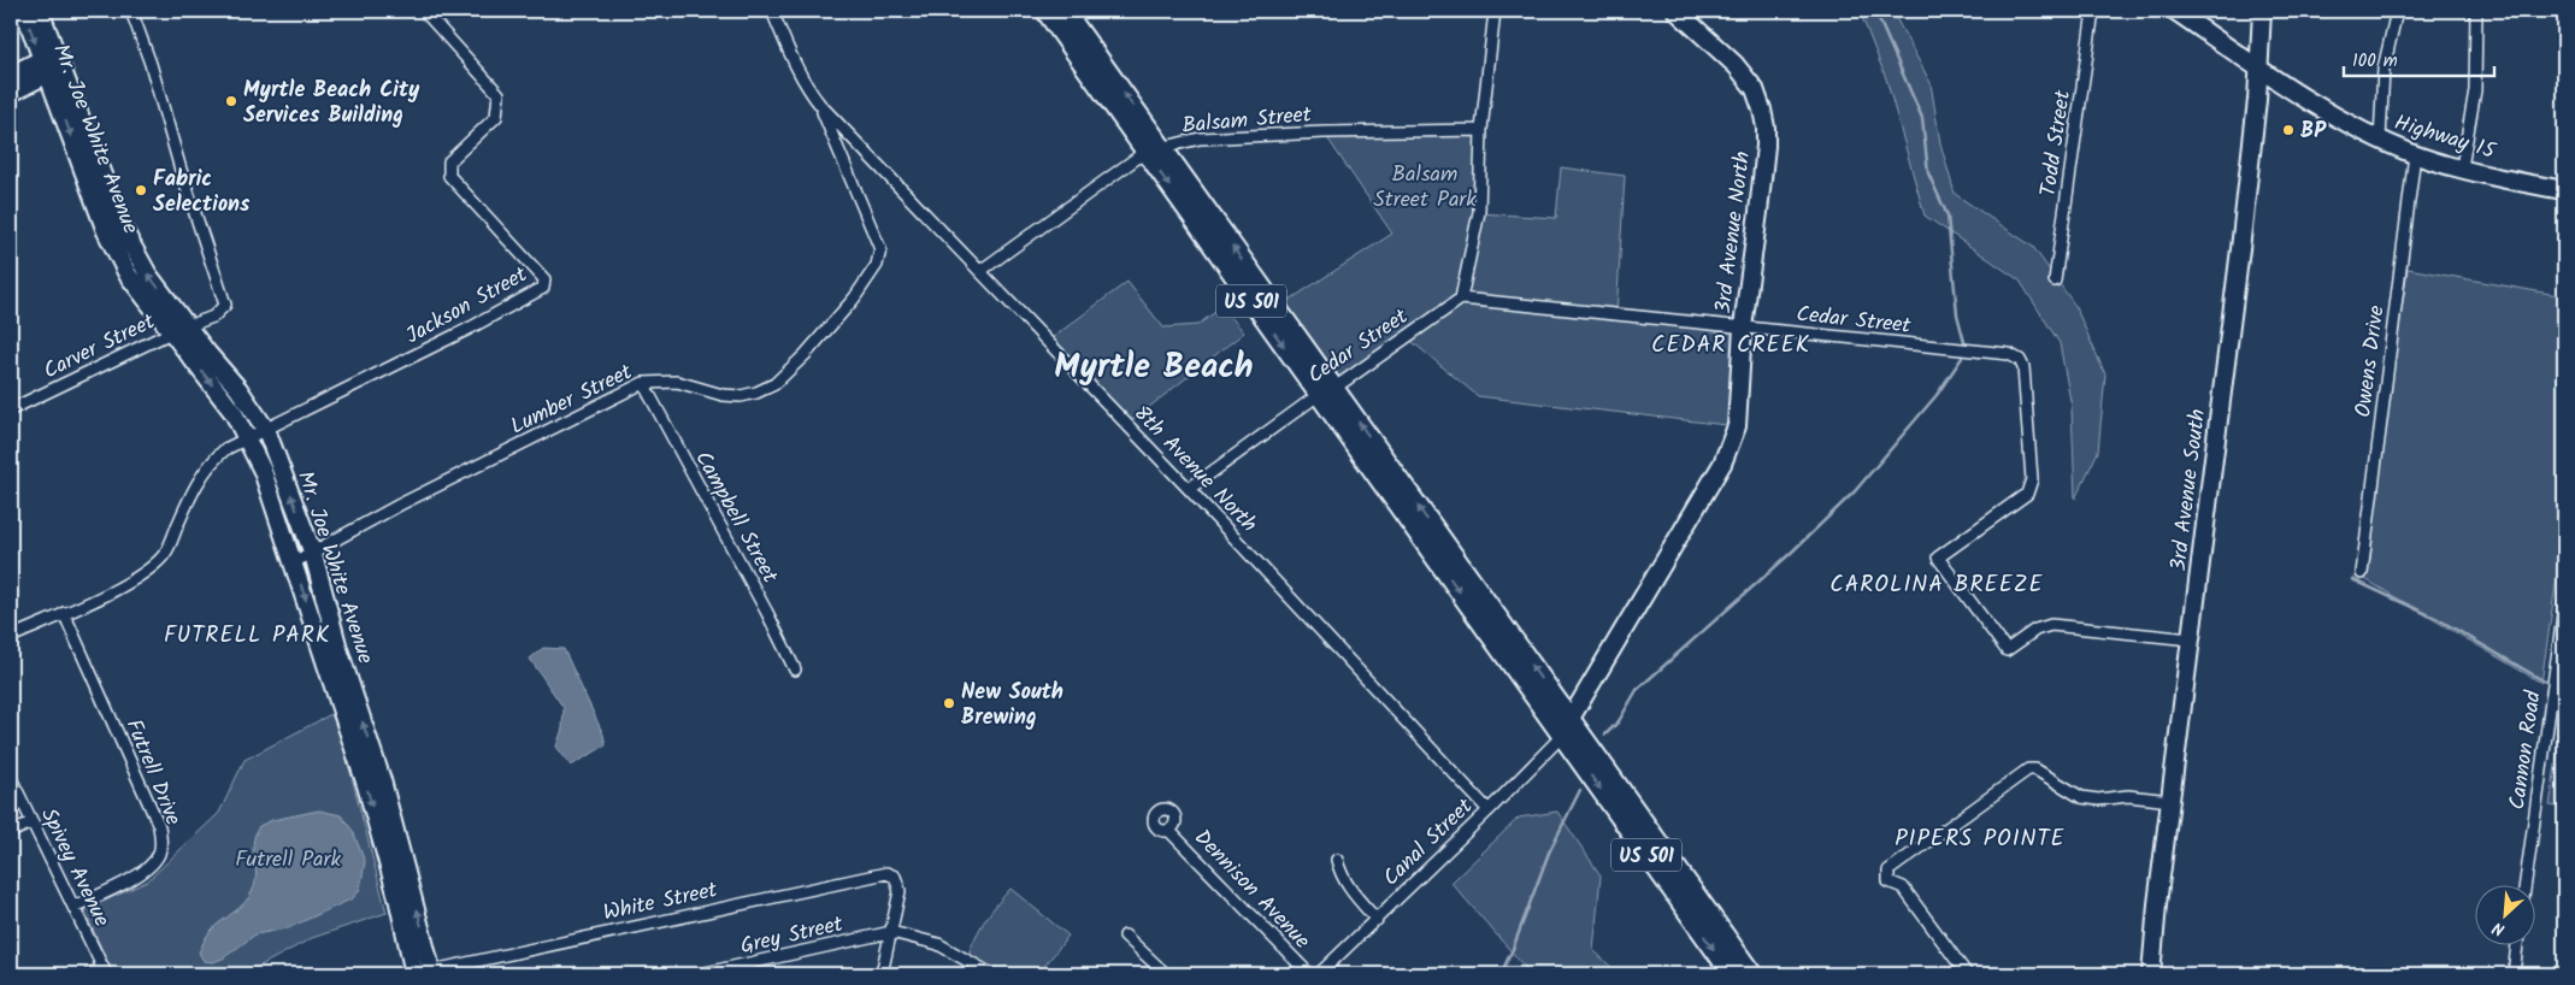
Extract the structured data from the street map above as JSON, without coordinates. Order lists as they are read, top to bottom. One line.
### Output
{"streets":{"main road":["Highway 15","Mr. Joe White Avenue","3rd Avenue North","US 501","3rd Avenue South"],"street":["Balsam Street","Todd Street","Jackson Street","Cedar Street","Carver Street","Owens Drive","Lumber Street","8th Avenue North","Campbell Street","Cannon Road","Futrell Drive","Canal Street","Spivey Avenue","Dennison Avenue","White Street","Grey Street"]},"crossings":[["Balsam Street","US 501"],["Balsam Street","8th Avenue North"],["Highway 15","Owens Drive"],["Highway 15","3rd Avenue South"],["Mr. Joe White Avenue","Jackson Street"],["Mr. Joe White Avenue","Carver Street"],["Mr. Joe White Avenue","Lumber Street"],["Mr. Joe White Avenue","White Street"],["3rd Avenue North","US 501"],["3rd Avenue North","Cedar Street"],["3rd Avenue North","Canal Street"],["US 501","Cedar Street"],["US 501","Canal Street"],["Jackson Street","Futrell Drive"],["Cedar Street","8th Avenue North"],["Cedar Street","3rd Avenue South"],["Lumber Street","8th Avenue North"],["Lumber Street","Campbell Street"],["8th Avenue North","Canal Street"],["Futrell Drive","Spivey Avenue"],["White Street","Grey Street"]],"districts":["CEDAR CREEK","Myrtle Beach","CAROLINA BREEZE","FUTRELL PARK","PIPERS POINTE"],"parks":["Balsam Street Park","Futrell Park"],"places":["Myrtle Beach City Services Building","BP","Fabric Selections","New South Brewing"],"scale_bar":"100 m","north":"bottom left"}
